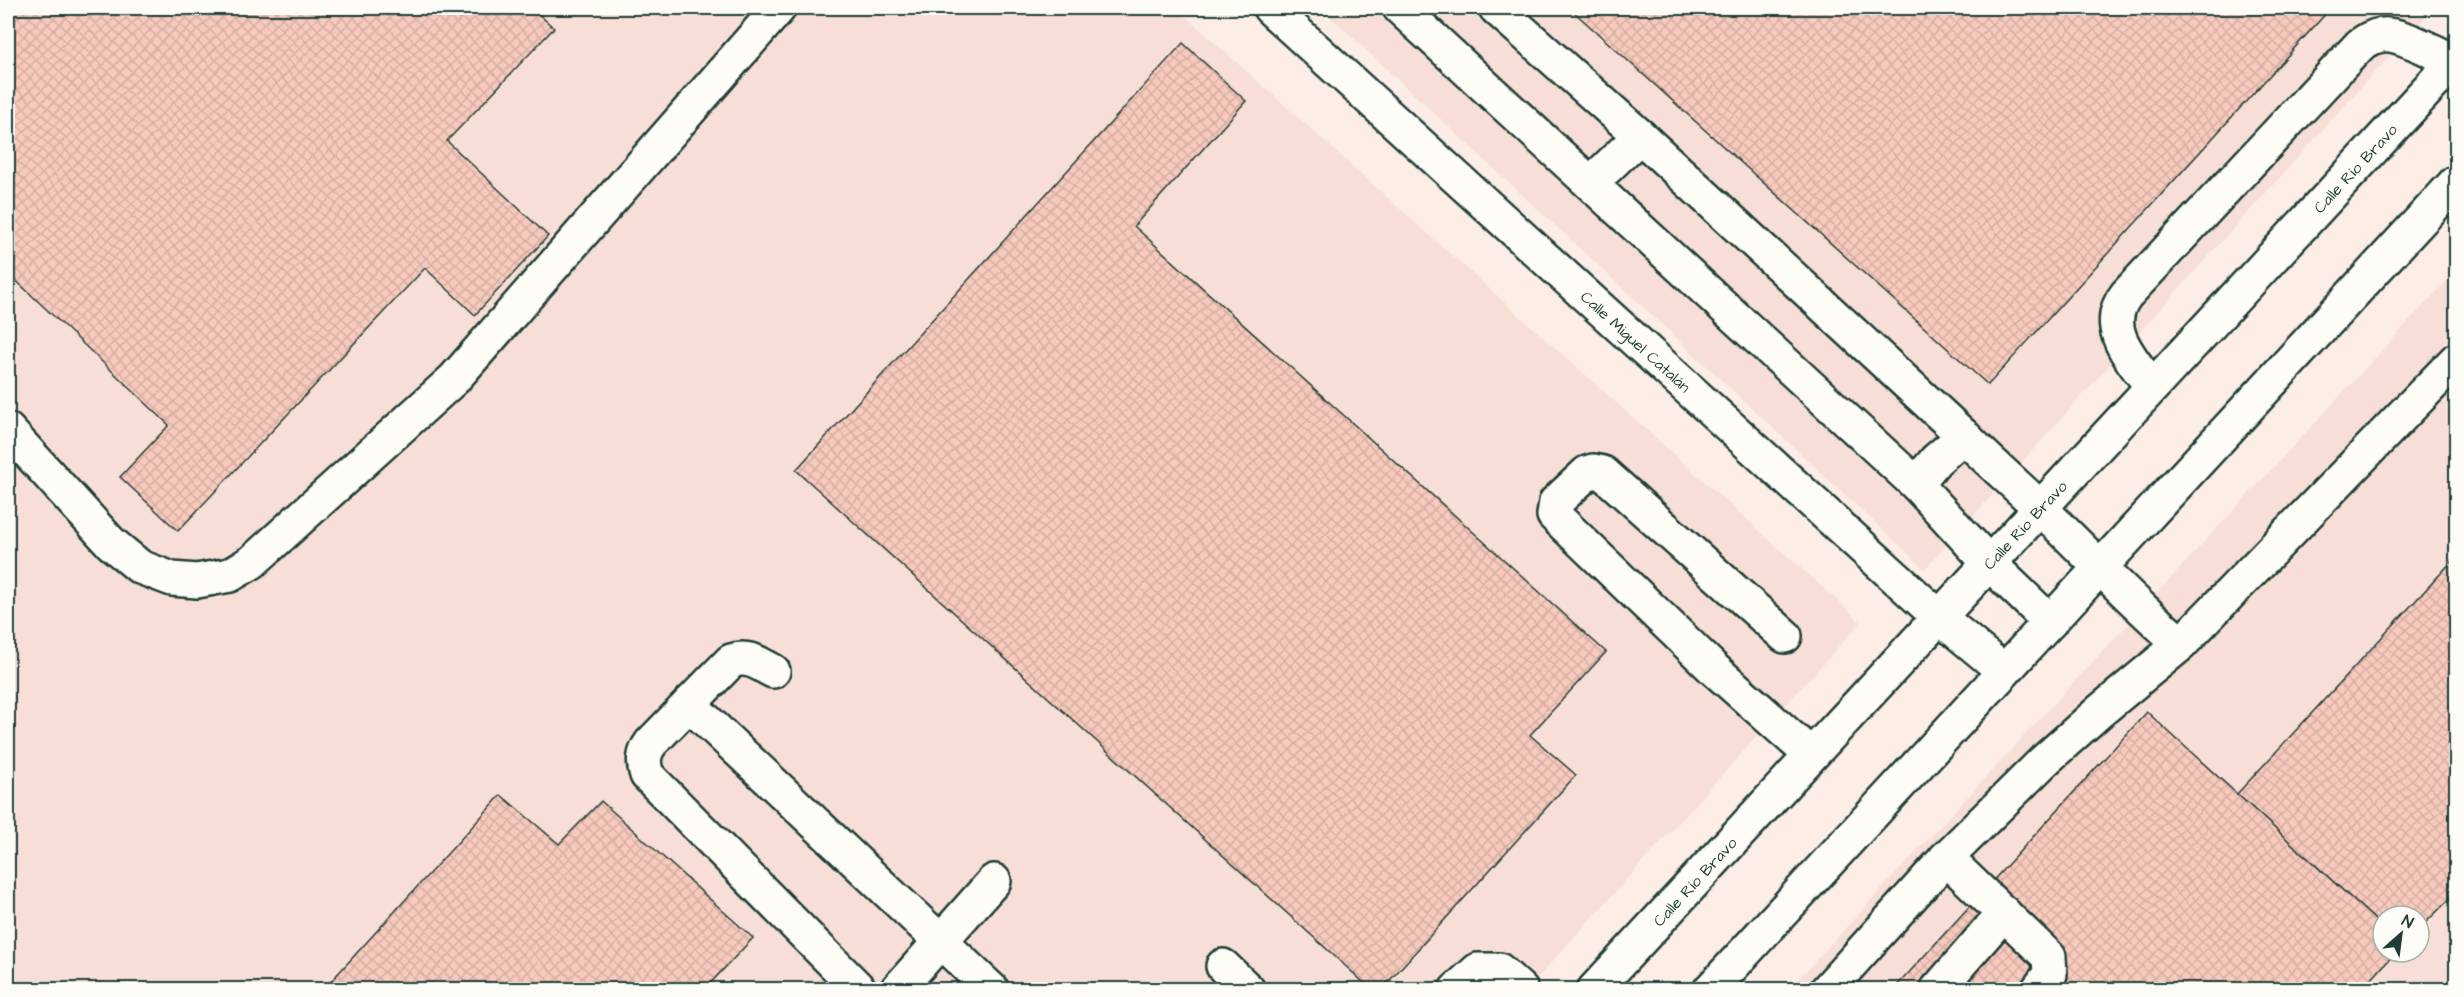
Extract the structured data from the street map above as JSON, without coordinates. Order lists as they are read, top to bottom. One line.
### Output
{"streets":{"street":["Calle Río Bravo","Calle Miguel Catalán"]},"crossings":[["Calle Río Bravo","Calle Miguel Catalán"]],"north":"top right"}
